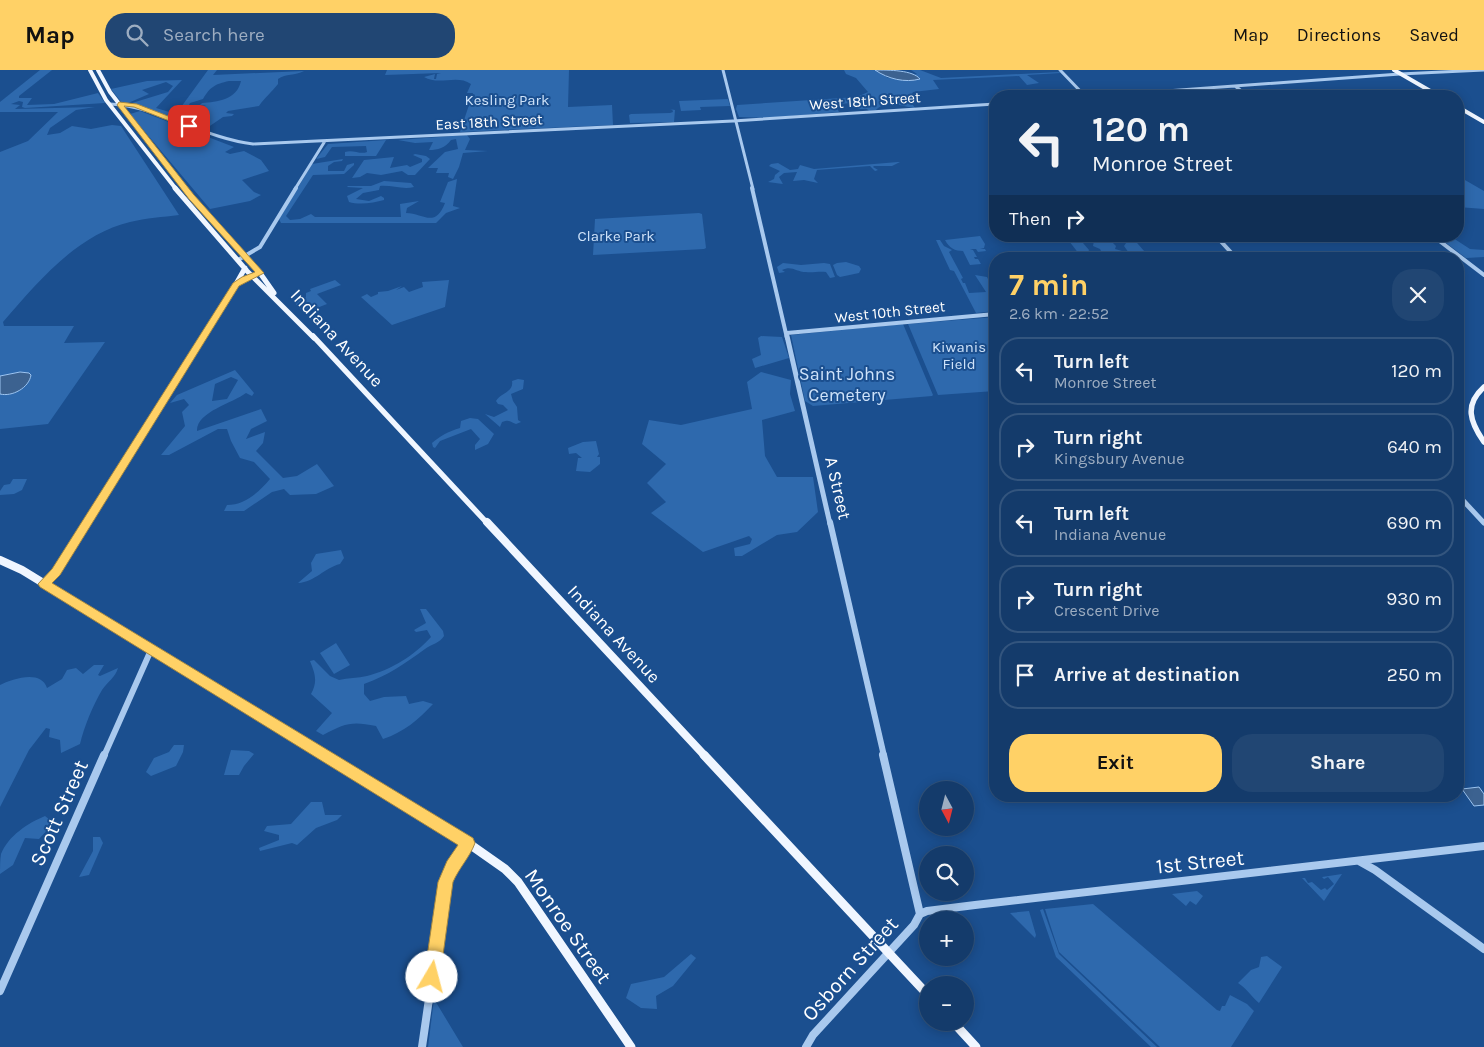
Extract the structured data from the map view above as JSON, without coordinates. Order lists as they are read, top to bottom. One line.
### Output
{"streets":{"main road":["Indiana Avenue","Monroe Street"],"street":["West 18th Street","East 18th Street","West 10th Street","A Street","Scott Street","1st Street","Osborn Street"]},"crossings":[["West 18th Street","East 18th Street"],["West 18th Street","A Street"],["East 18th Street","Indiana Avenue"],["East 18th Street","A Street"],["West 10th Street","A Street"],["Indiana Avenue","Osborn Street"],["Scott Street","Monroe Street"]],"parks":["Kesling Park","Clarke Park","Kiwanis Field","Saint Johns Cemetery"],"north":"bottom","page":{"header":"Map","search":"Search here","nav":["Map","Directions","Saved"],"turn":["120 m","Monroe Street"],"then":"Then","heading":["7 min","2.6 km · 22:52"],"list":[{"name":"Turn left","note":"Monroe Street","value":"120 m"},{"name":"Turn right","note":"Kingsbury Avenue","value":"640 m"},{"name":"Turn left","note":"Indiana Avenue","value":"690 m"},{"name":"Turn right","note":"Crescent Drive","value":"930 m"},{"name":"Arrive at destination","value":"250 m"}],"buttons":["Exit","Share"],"map_buttons":["+","−"]}}
